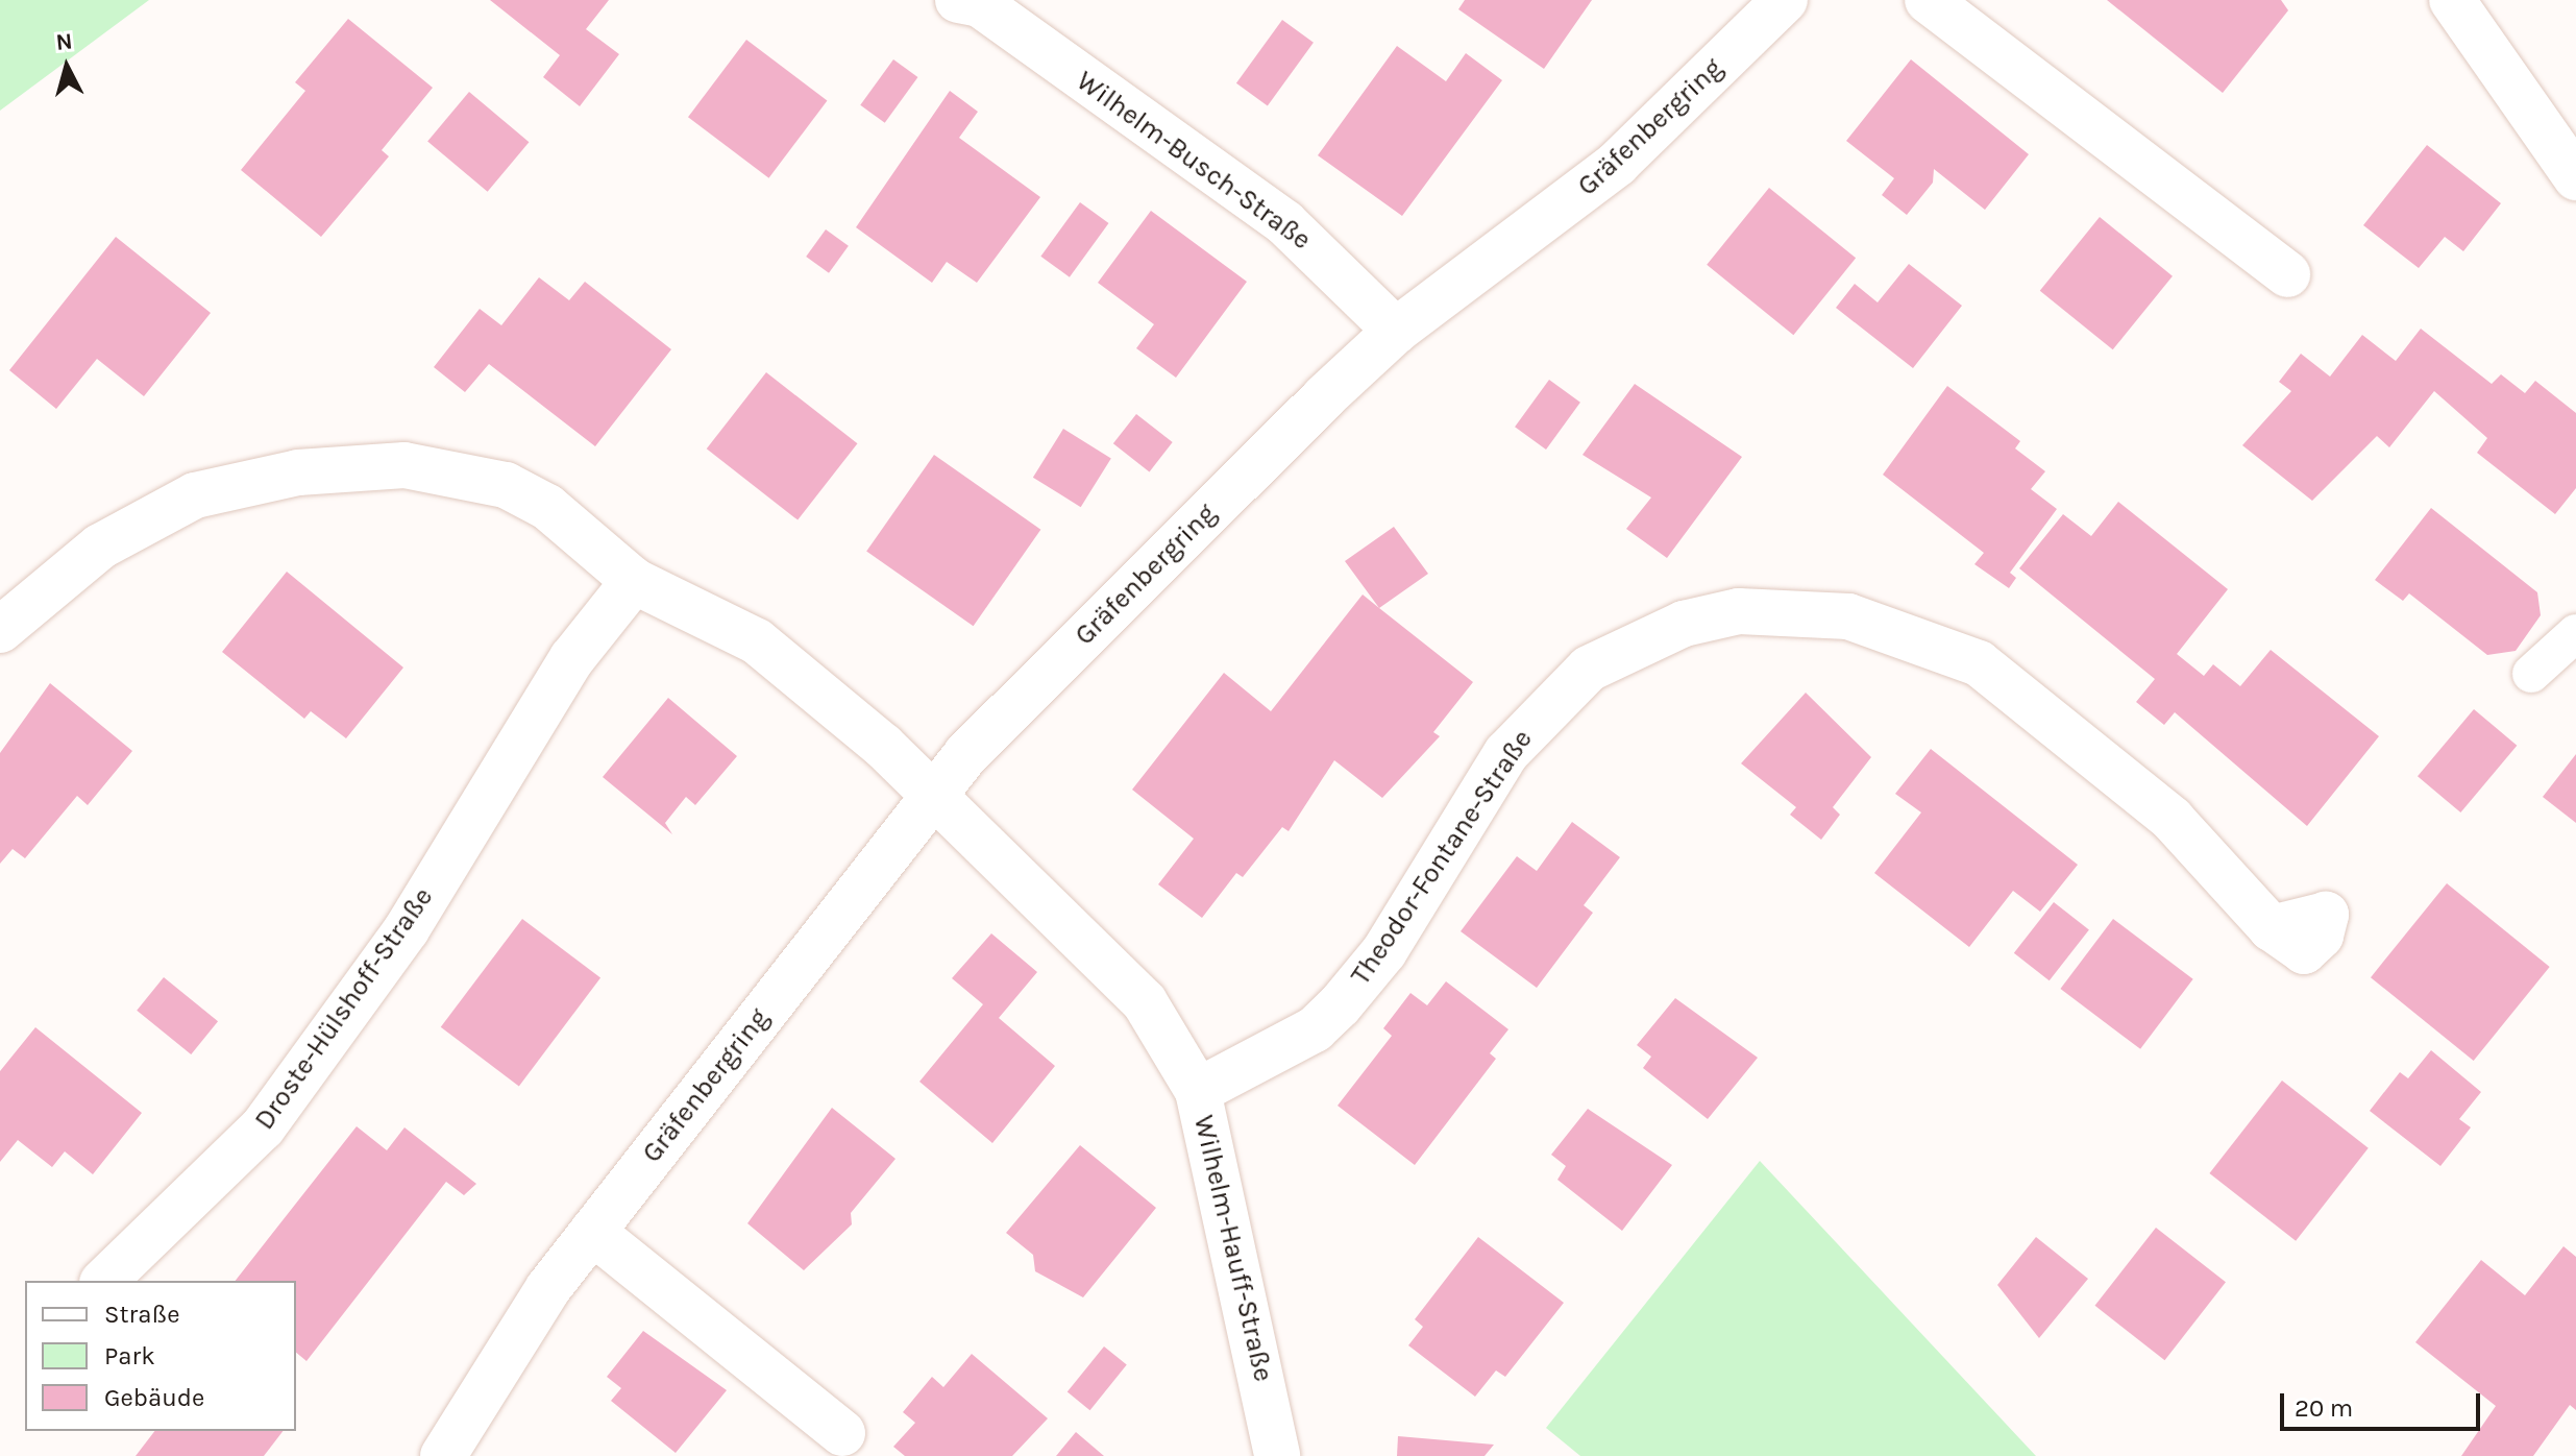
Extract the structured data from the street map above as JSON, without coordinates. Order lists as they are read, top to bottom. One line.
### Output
{"streets":{"street":["Gräfenbergring","Wilhelm-Busch-Straße","Theodor-Fontane-Straße","Droste-Hülshoff-Straße","Wilhelm-Hauff-Straße"]},"crossings":[["Gräfenbergring","Wilhelm-Busch-Straße"],["Gräfenbergring","Wilhelm-Hauff-Straße"],["Theodor-Fontane-Straße","Wilhelm-Hauff-Straße"]],"legend":["Straße","Park","Gebäude"],"scale_bar":"20 m","north":"top"}
